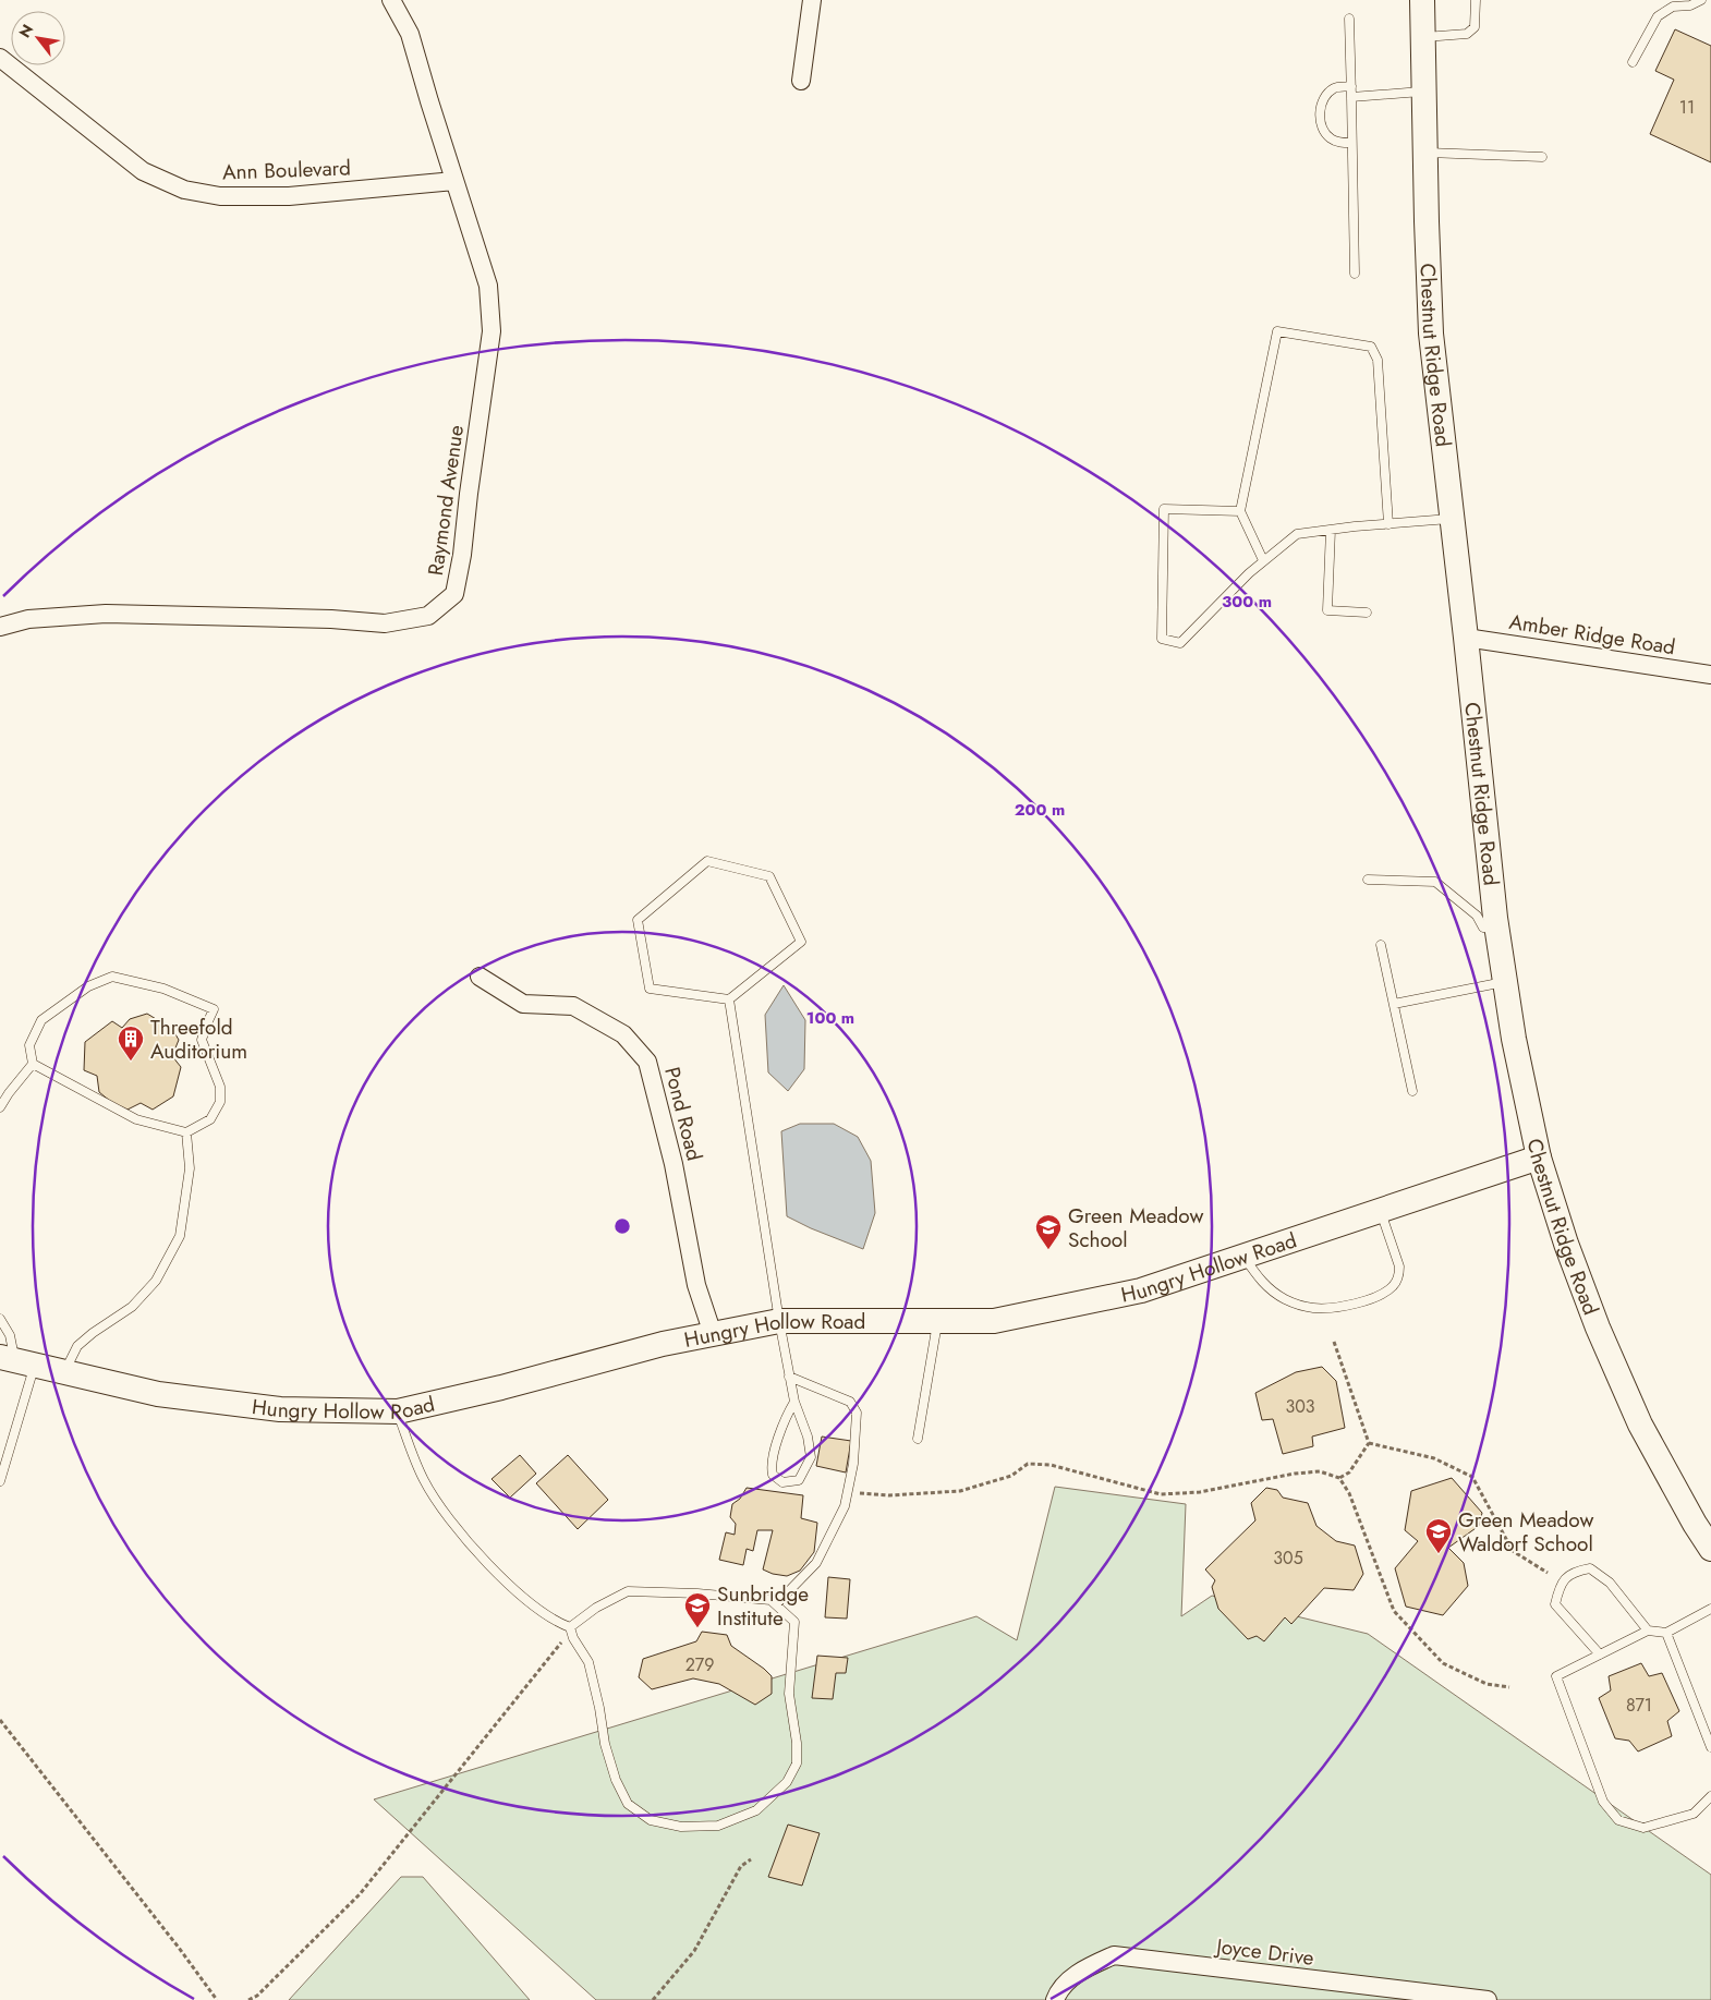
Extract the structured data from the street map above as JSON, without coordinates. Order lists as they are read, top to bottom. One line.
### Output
{"streets":{"main road":["Chestnut Ridge Road","Hungry Hollow Road"],"street":["Ann Boulevard","Raymond Avenue","Amber Ridge Road","Pond Road","Joyce Drive"]},"crossings":[["Ann Boulevard","Raymond Avenue"],["Chestnut Ridge Road","Amber Ridge Road"],["Chestnut Ridge Road","Hungry Hollow Road"],["Pond Road","Hungry Hollow Road"]],"places":{"building":["Threefold Auditorium"],"school or university":["Green Meadow School","Green Meadow Waldorf School","Sunbridge Institute"]},"house_numbers":["11","303","305","279","871"],"north":"top left","rings":["300 m","200 m","100 m"]}
